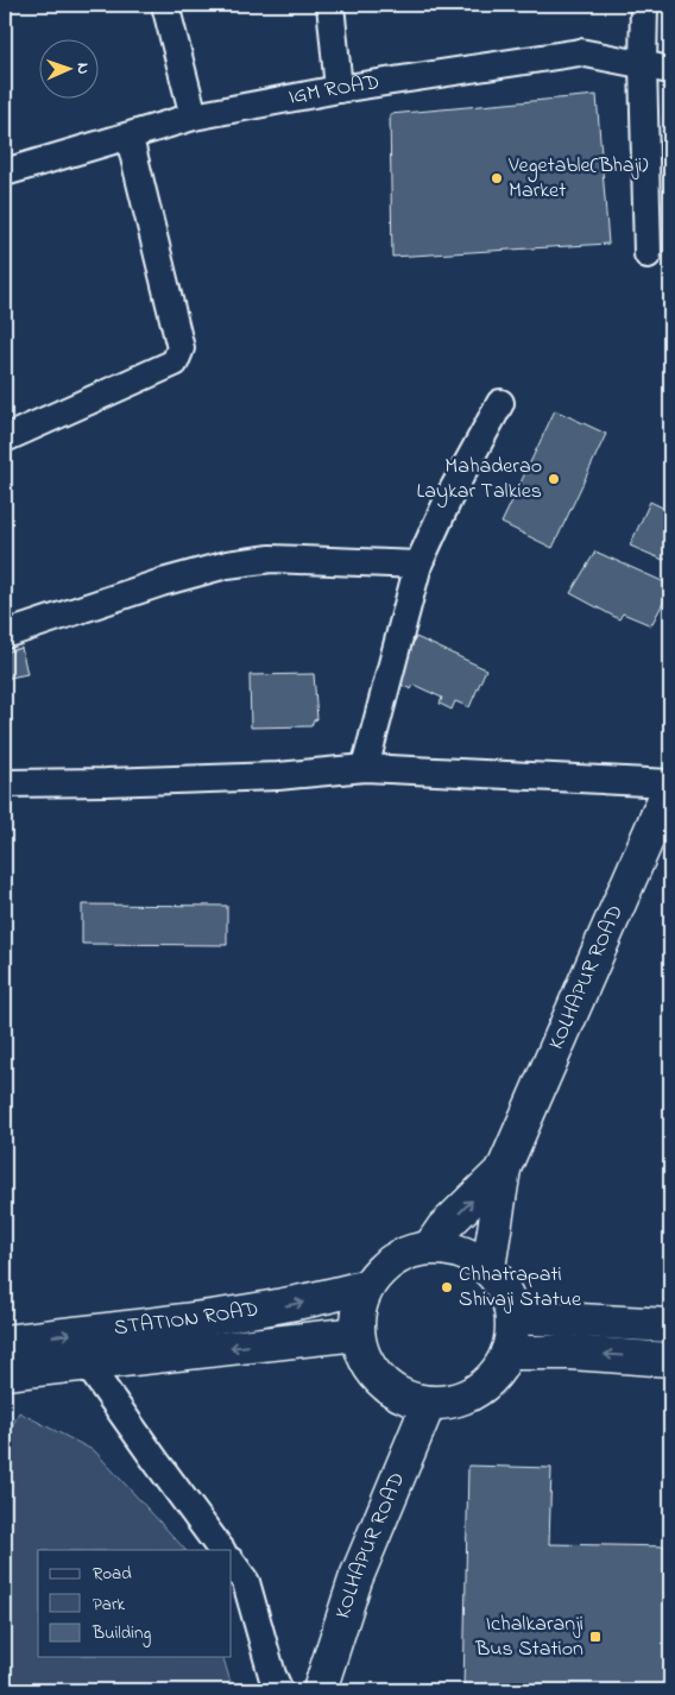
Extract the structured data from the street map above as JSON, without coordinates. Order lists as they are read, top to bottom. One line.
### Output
{"streets":{"main road":["KOLHAPUR ROAD","STATION ROAD"],"street":["IGM ROAD"]},"crossings":[["KOLHAPUR ROAD","STATION ROAD"]],"places":{"other":["Vegetable(Bhaji) Market","Mahaderao Laykar Talkies","Chhatrapati Shivaji Statue"],"transit":["Ichalkaranji Bus Station"]},"legend":["Road","Park","Building"],"north":"right"}
